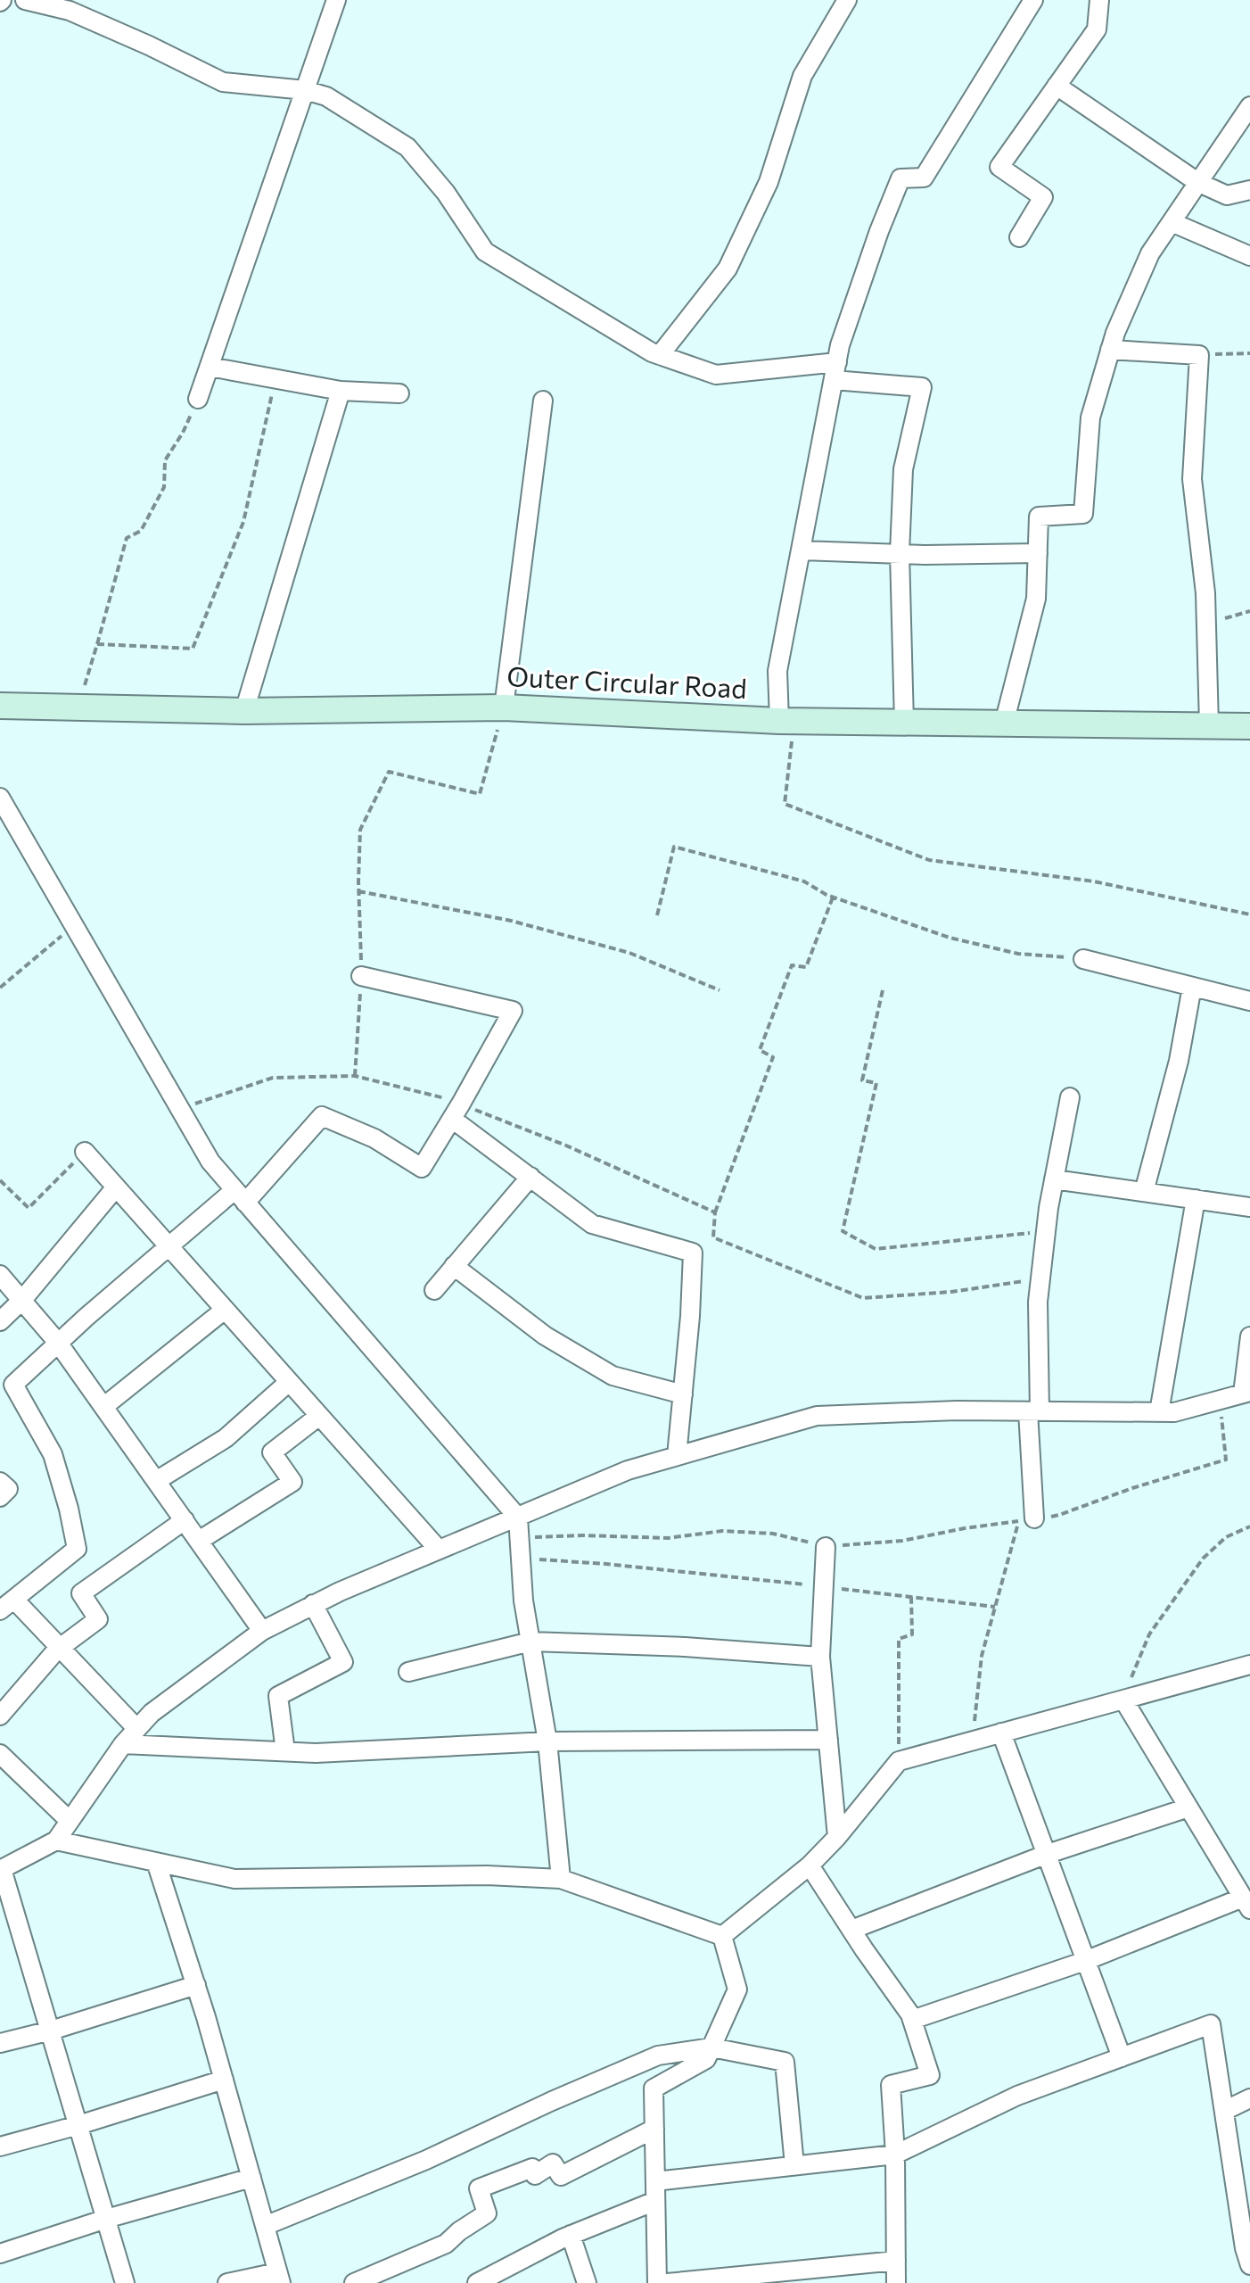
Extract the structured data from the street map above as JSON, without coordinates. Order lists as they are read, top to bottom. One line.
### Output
{"streets":{"street":["Outer Circular Road"]}}
